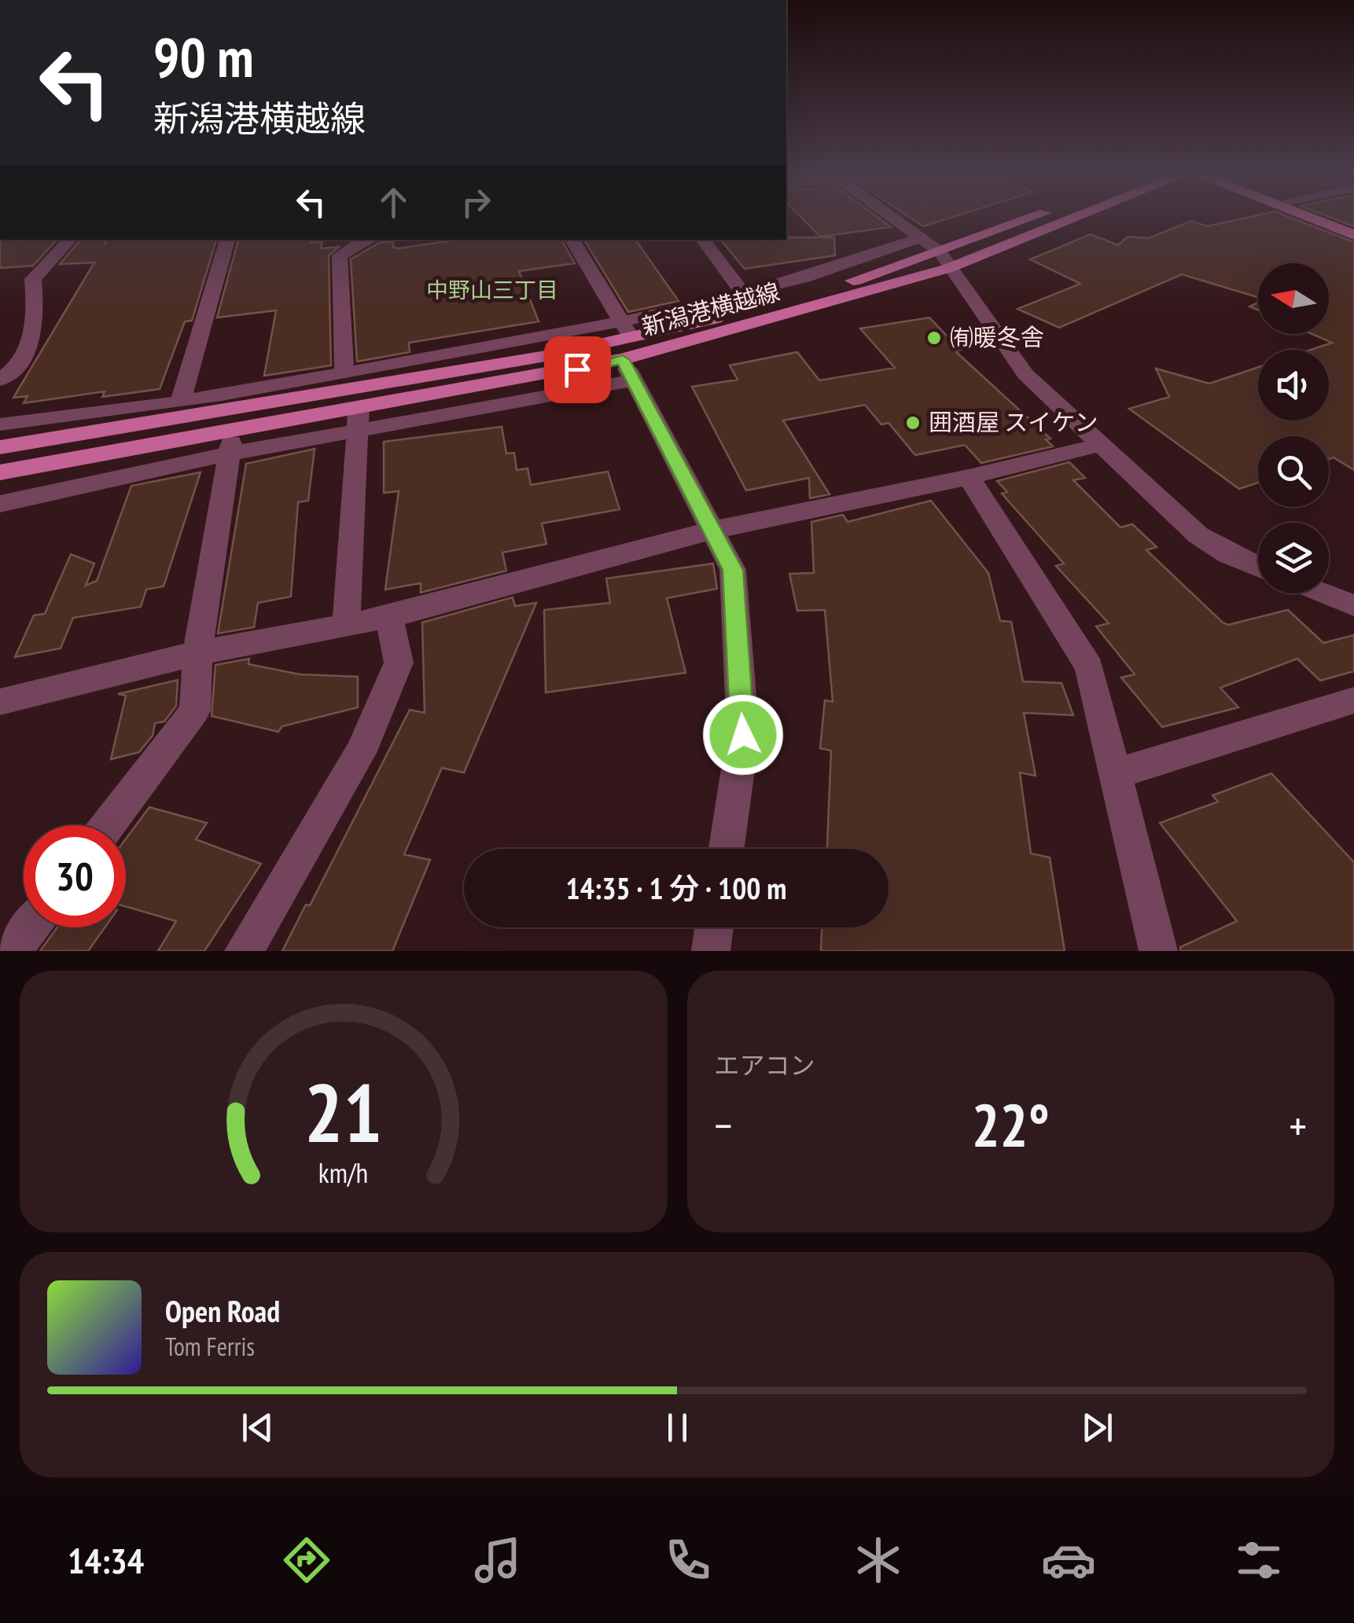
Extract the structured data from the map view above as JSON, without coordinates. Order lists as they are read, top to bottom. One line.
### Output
{"streets":{"main road":["新潟港横越線"]},"districts":["中野山三丁目"],"places":["㈲暖冬舎","囲酒屋 スイケン"],"north":"left","page":{"turn":["90 m","新潟港横越線"],"limit":"30","trip":"14:35 · 1 分 · 100 m","tile":"エアコン","heat":["−","22°","+"],"song":["Open Road","Tom Ferris"],"tabs":"14:34","gauge":["21","km/h"]}}
